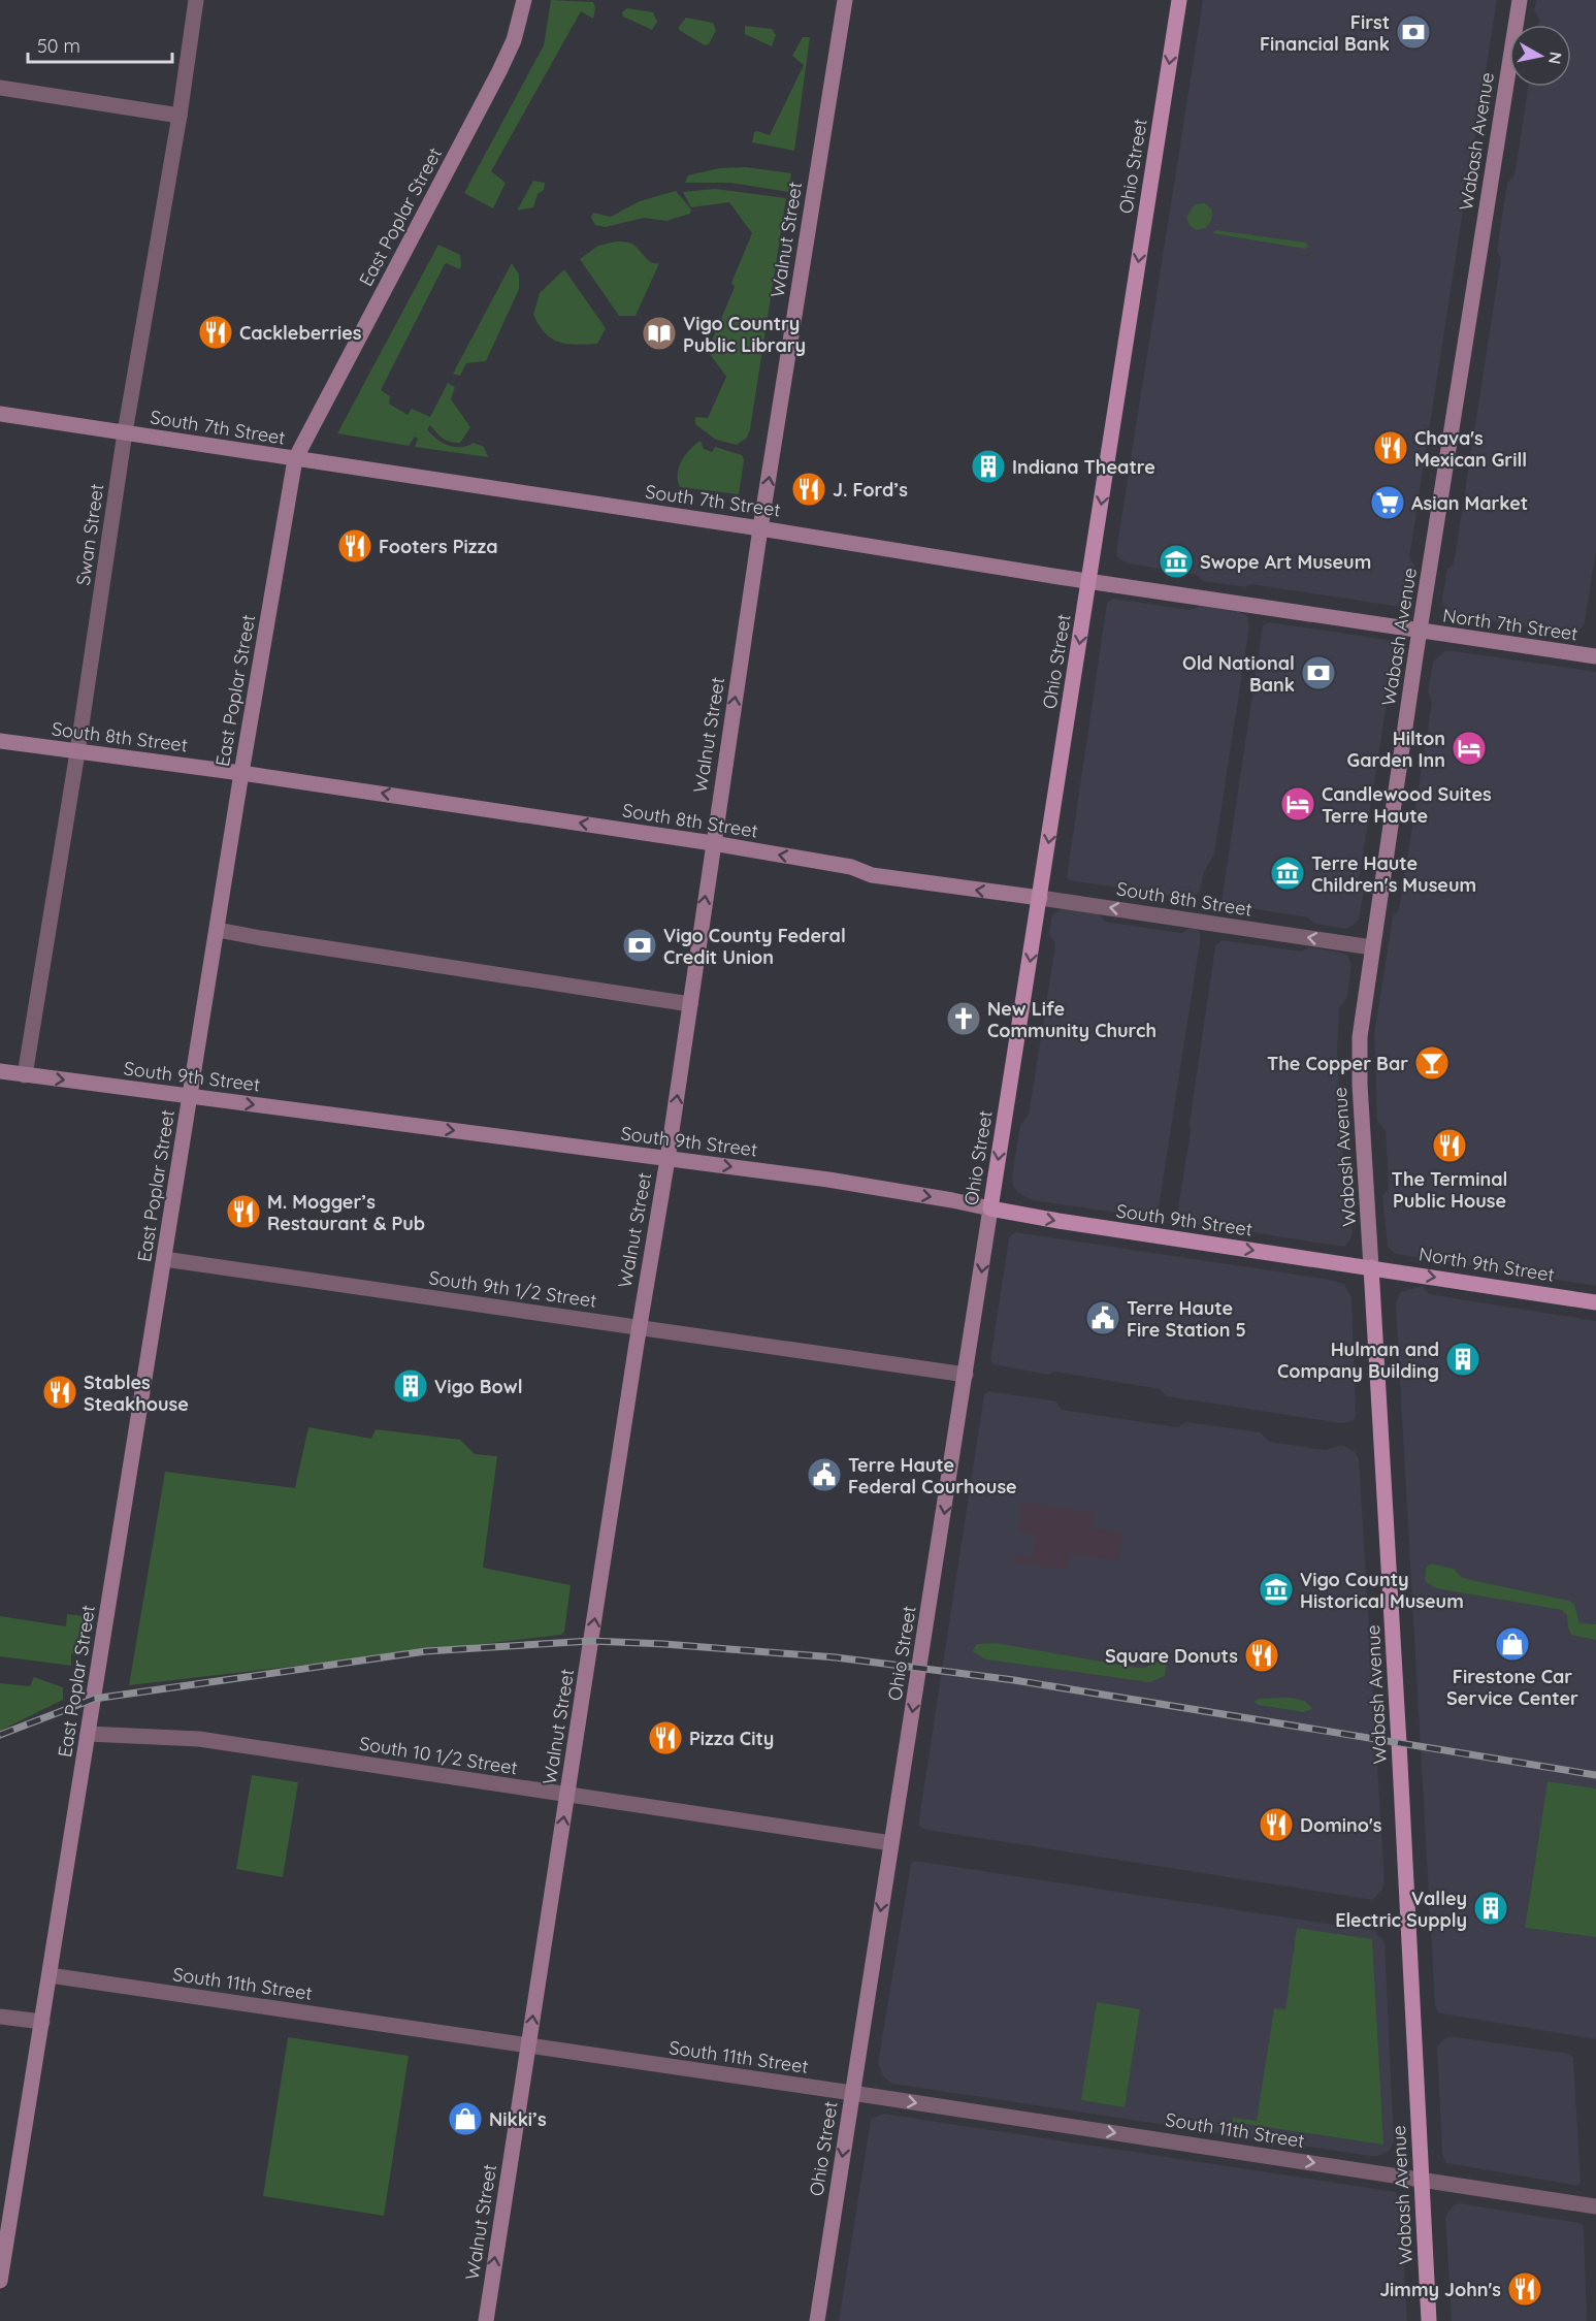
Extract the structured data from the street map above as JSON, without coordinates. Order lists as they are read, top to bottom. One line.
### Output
{"streets":{"main road":["Wabash Avenue","Ohio Street","South 9th Street","North 9th Street"],"street":["East Poplar Street","Walnut Street","South 7th Street","Swan Street","North 7th Street","South 8th Street","South 9th 1/2 Street","South 10 1/2 Street","South 11th Street"]},"crossings":[["Wabash Avenue","South 7th Street"],["Wabash Avenue","North 7th Street"],["Wabash Avenue","South 8th Street"],["Wabash Avenue","South 9th Street"],["Wabash Avenue","North 9th Street"],["Wabash Avenue","South 11th Street"],["Ohio Street","South 7th Street"],["Ohio Street","South 8th Street"],["Ohio Street","South 9th Street"],["Ohio Street","South 9th 1/2 Street"],["Ohio Street","South 10 1/2 Street"],["Ohio Street","South 11th Street"],["East Poplar Street","South 7th Street"],["East Poplar Street","South 8th Street"],["East Poplar Street","South 9th Street"],["East Poplar Street","South 9th 1/2 Street"],["East Poplar Street","South 10 1/2 Street"],["East Poplar Street","South 11th Street"],["Walnut Street","South 7th Street"],["Walnut Street","South 8th Street"],["Walnut Street","South 9th Street"],["Walnut Street","South 9th 1/2 Street"],["Walnut Street","South 10 1/2 Street"],["Walnut Street","South 11th Street"],["South 7th Street","Swan Street"],["South 7th Street","North 7th Street"],["Swan Street","South 8th Street"],["Swan Street","South 9th Street"],["South 9th Street","North 9th Street"]],"one_way":["Ohio Street","Walnut Street","South 8th Street","South 9th Street","North 9th Street","South 11th Street"],"places":{"bank":["First Financial Bank","Old National Bank","Vigo County Federal Credit Union"],"restaurant":["Cackleberries","Chava's Mexican Grill","J. Ford’s","Footers Pizza","The Terminal Public House","M. Mogger’s Restaurant & Pub","Stables Steakhouse","Square Donuts","Pizza City","Domino's","Jimmy John's"],"library":["Vigo Country Public Library"],"building":["Indiana Theatre","Hulman and Company Building","Vigo Bowl","Valley Electric Supply"],"supermarket":["Asian Market"],"museum":["Swope Art Museum","Terre Haute Children's Museum","Vigo County Historical Museum"],"hotel":["Hilton Garden Inn","Candlewood Suites Terre Haute"],"church":["New Life Community Church"],"bar":["The Copper Bar"],"public building":["Terre Haute Fire Station 5","Terre Haute Federal Courhouse"],"shop":["Firestone Car Service Center","Nikki’s"]},"scale_bar":"50 m","north":"right"}
